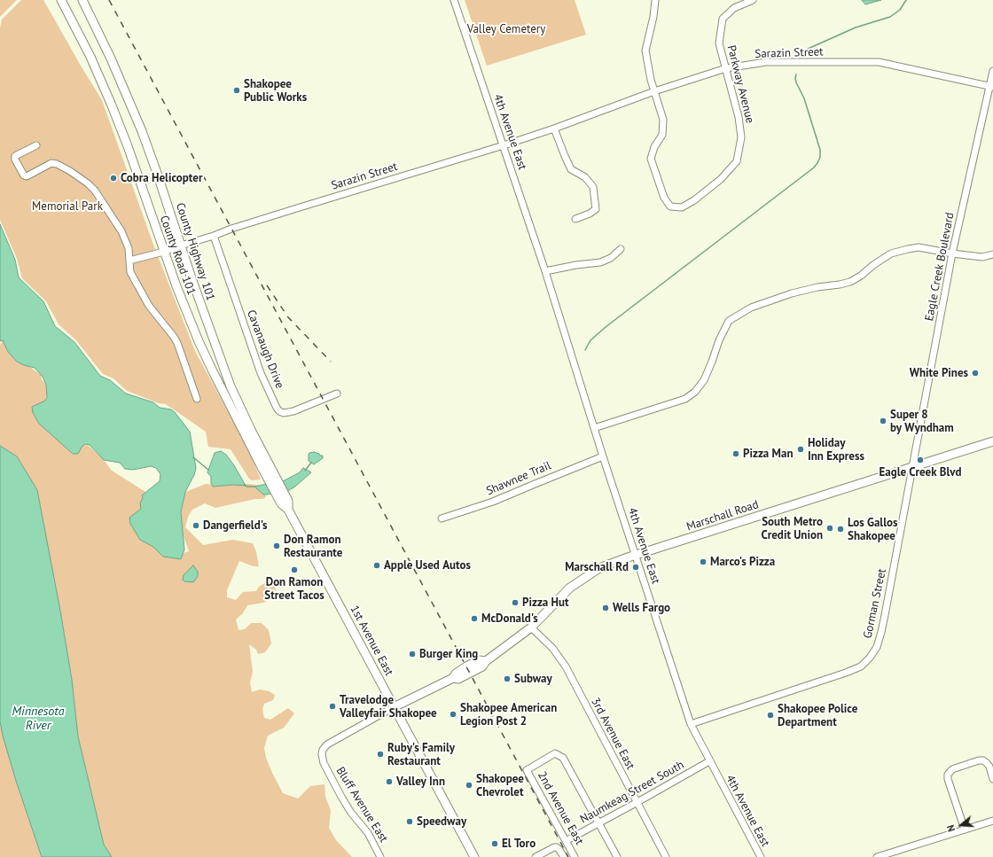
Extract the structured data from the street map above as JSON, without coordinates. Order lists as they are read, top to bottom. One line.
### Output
{"streets":{"main road":["County Highway 101","County Road 101","Marschall Road","1st Avenue East"],"street":["Sarazin Street","Parkway Avenue","4th Avenue East","Eagle Creek Boulevard","Cavanaugh Drive","Shawnee Trail","Gorman Street","3rd Avenue East","Naumkeag Street South","Bluff Avenue East","2nd Avenue East"]},"crossings":[["Sarazin Street","Parkway Avenue"],["Sarazin Street","4th Avenue East"],["Sarazin Street","County Highway 101"],["Sarazin Street","County Road 101"],["Sarazin Street","Eagle Creek Boulevard"],["Sarazin Street","Cavanaugh Drive"],["4th Avenue East","Shawnee Trail"],["4th Avenue East","Marschall Road"],["4th Avenue East","Gorman Street"],["4th Avenue East","Naumkeag Street South"],["County Highway 101","County Road 101"],["County Highway 101","1st Avenue East"],["Eagle Creek Boulevard","Marschall Road"],["Eagle Creek Boulevard","Gorman Street"],["Marschall Road","Gorman Street"],["Marschall Road","1st Avenue East"],["Marschall Road","3rd Avenue East"],["Marschall Road","Bluff Avenue East"],["3rd Avenue East","Naumkeag Street South"],["Naumkeag Street South","2nd Avenue East"]],"water":["Minnesota River"],"parks":["Valley Cemetery","Memorial Park"],"places":["Shakopee Public Works","Cobra Helicopter","White Pines","Super 8 by Wyndham","Holiday Inn Express","Pizza Man","Eagle Creek Blvd","Dangerfield's","South Metro Credit Union","Los Gallos Shakopee","Don Ramon Restaurante","Marco's Pizza","Apple Used Autos","Marschall Rd","Don Ramon Street Tacos","Pizza Hut","Wells Fargo","McDonald's","Burger King","Subway","Travelodge Valleyfair Shakopee","Shakopee American Legion Post 2","Shakopee Police Department","Ruby's Family Restaurant","Valley Inn","Shakopee Chevrolet","Speedway","El Toro"],"north":"left"}
